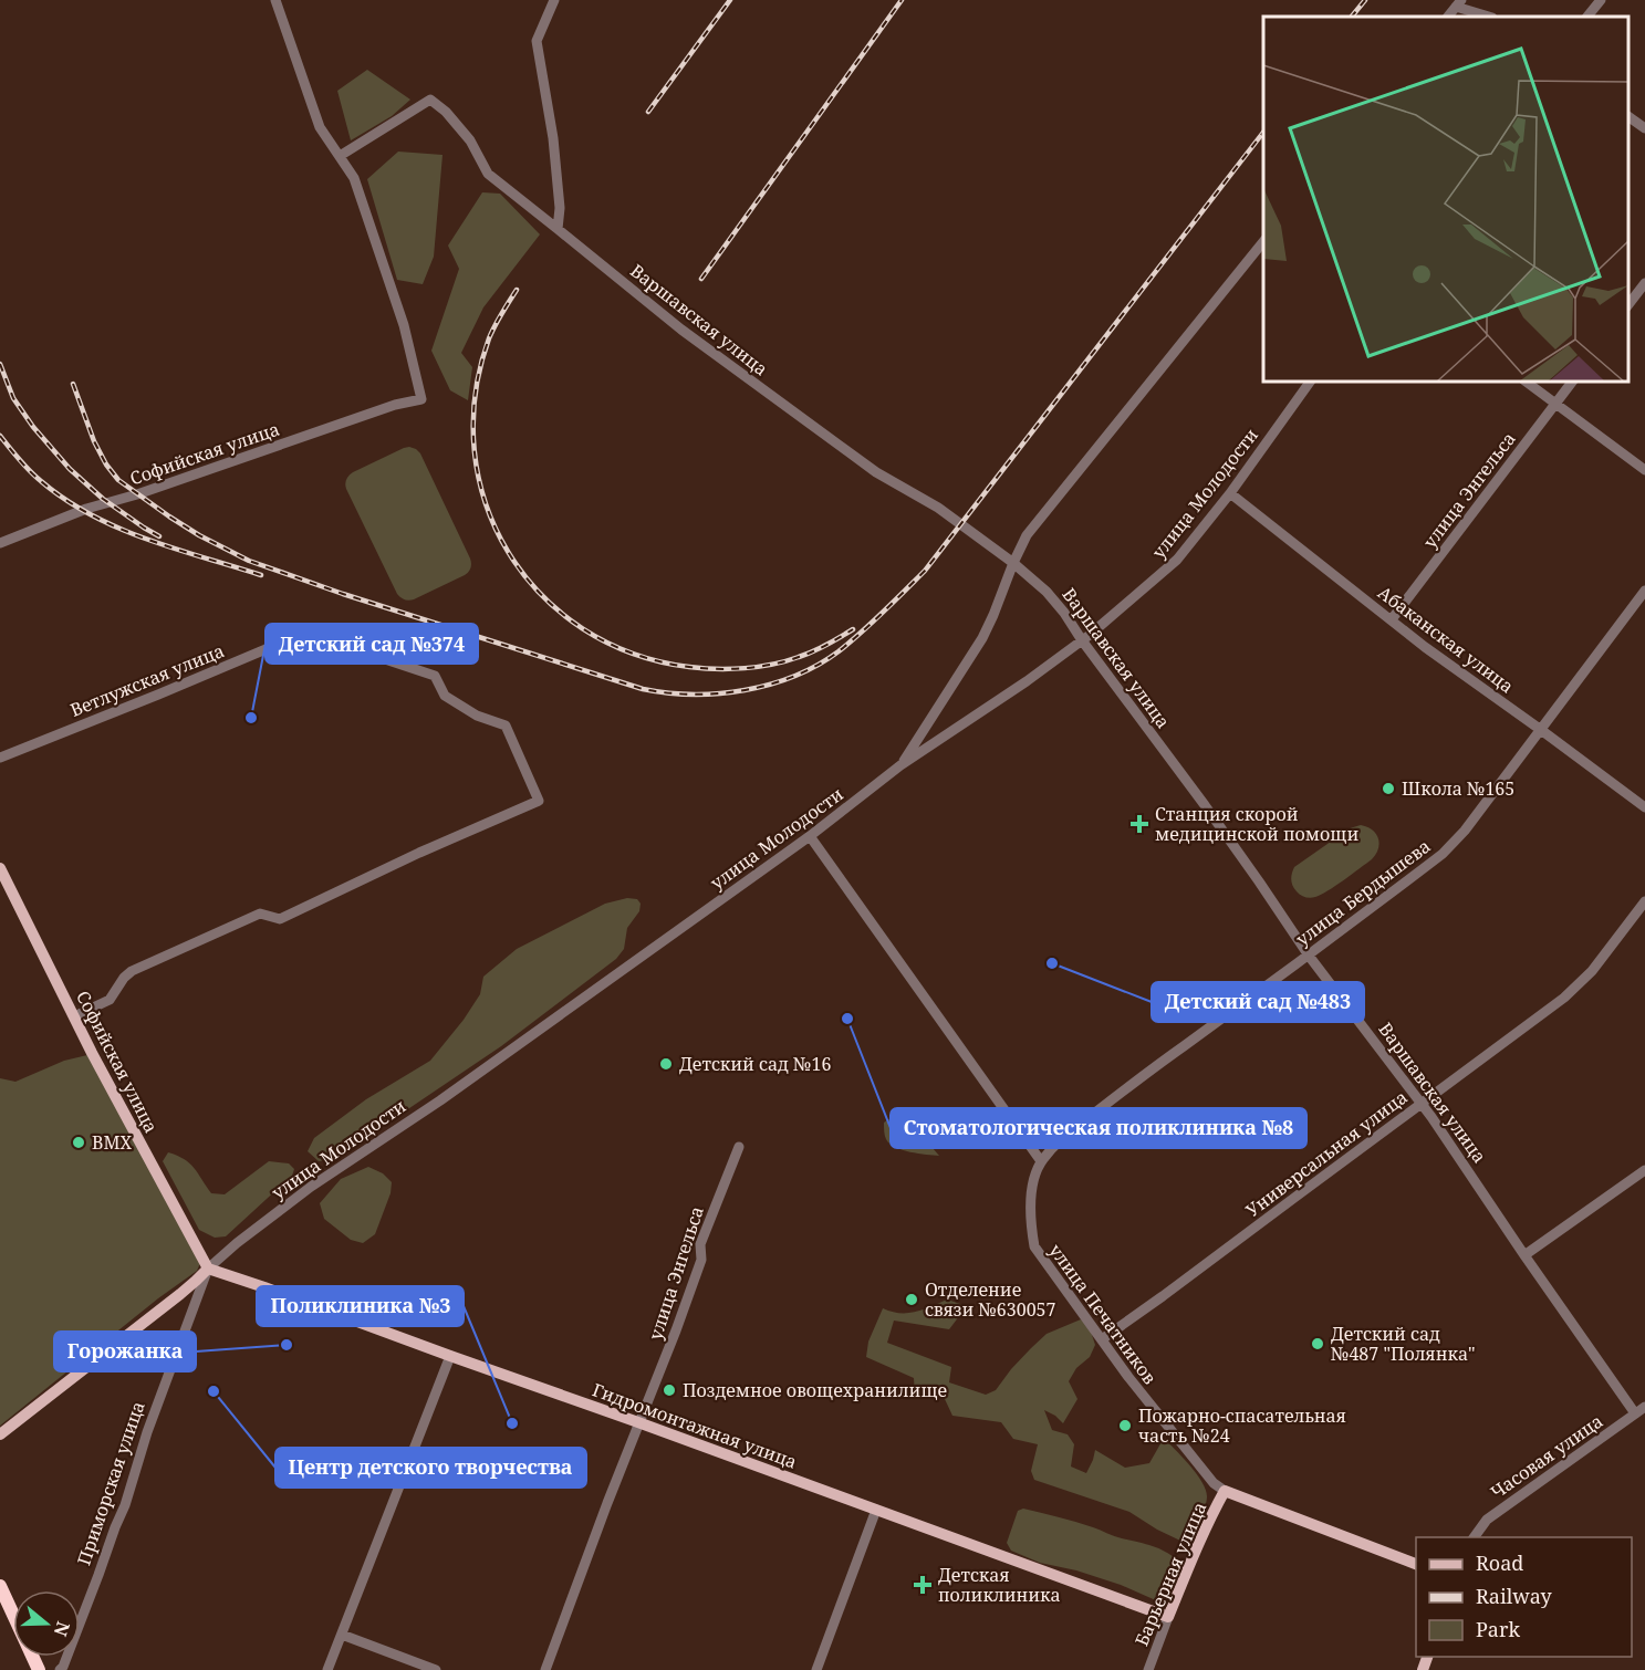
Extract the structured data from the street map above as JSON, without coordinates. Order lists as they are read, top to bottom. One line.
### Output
{"streets":{"main road":["Софийская улица","улица Печатников","Гидромонтажная улица","Барьерная улица"],"street":["Варшавская улица","улица Энгельса","улица Молодости","Абаканская улица","Ветлужская улица","улица Бердышева","Универсальная улица","Часовая улица","Приморская улица"]},"crossings":[["Варшавская улица","Софийская улица"],["Варшавская улица","улица Молодости"],["Варшавская улица","улица Бердышева"],["Варшавская улица","Универсальная улица"],["Варшавская улица","Часовая улица"],["Софийская улица","улица Молодости"],["Софийская улица","Ветлужская улица"],["Софийская улица","Гидромонтажная улица"],["Софийская улица","Приморская улица"],["улица Энгельса","Абаканская улица"],["улица Энгельса","Гидромонтажная улица"],["улица Молодости","Абаканская улица"],["улица Молодости","Гидромонтажная улица"],["улица Молодости","Приморская улица"],["Абаканская улица","улица Бердышева"],["улица Бердышева","улица Печатников"],["Универсальная улица","улица Печатников"],["улица Печатников","Барьерная улица"],["Гидромонтажная улица","Приморская улица"],["Гидромонтажная улица","Барьерная улица"]],"places":{"other":["Детский сад №374","Школа №165","Детский сад №483","Стоматологическая поликлиника №8","Детский сад №16","BMX","Отделение связи №630057","Детский сад №487 \"Полянка\"","Горожанка","Поздемное овощехранилище","Центр детского творчества","Поликлиника №3","Пожарно-спасательная часть №24"],"health":["Станция скорой медицинской помощи","Детская поликлиника"]},"legend":["Road","Railway","Park"],"north":"right"}
